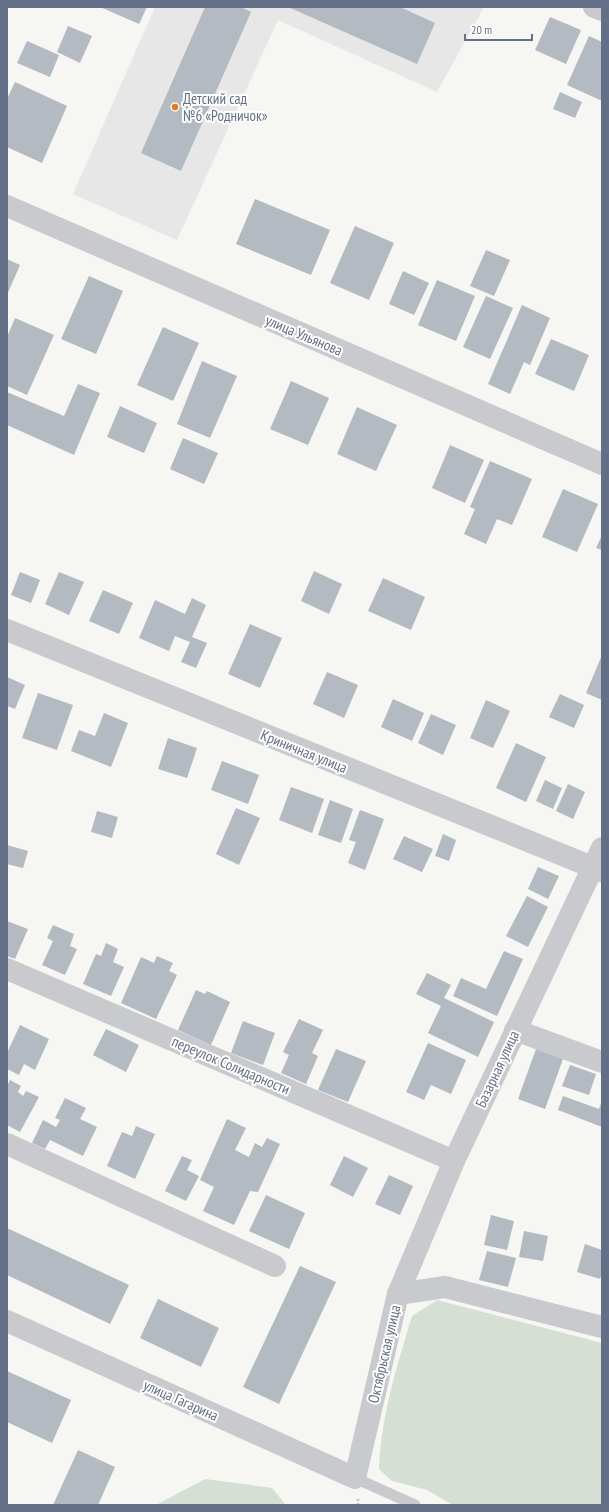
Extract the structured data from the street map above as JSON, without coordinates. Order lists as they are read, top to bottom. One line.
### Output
{"streets":{"street":["улица Ульянова","Криничная улица","переулок Солидарности","Базарная улица","Октябрьская улица","улица Гагарина"]},"crossings":[["Криничная улица","Базарная улица"],["переулок Солидарности","Базарная улица"],["Базарная улица","Октябрьская улица"],["Октябрьская улица","улица Гагарина"]],"places":["Детский сад №6 «Родничок»"],"scale_bar":"20 m"}
